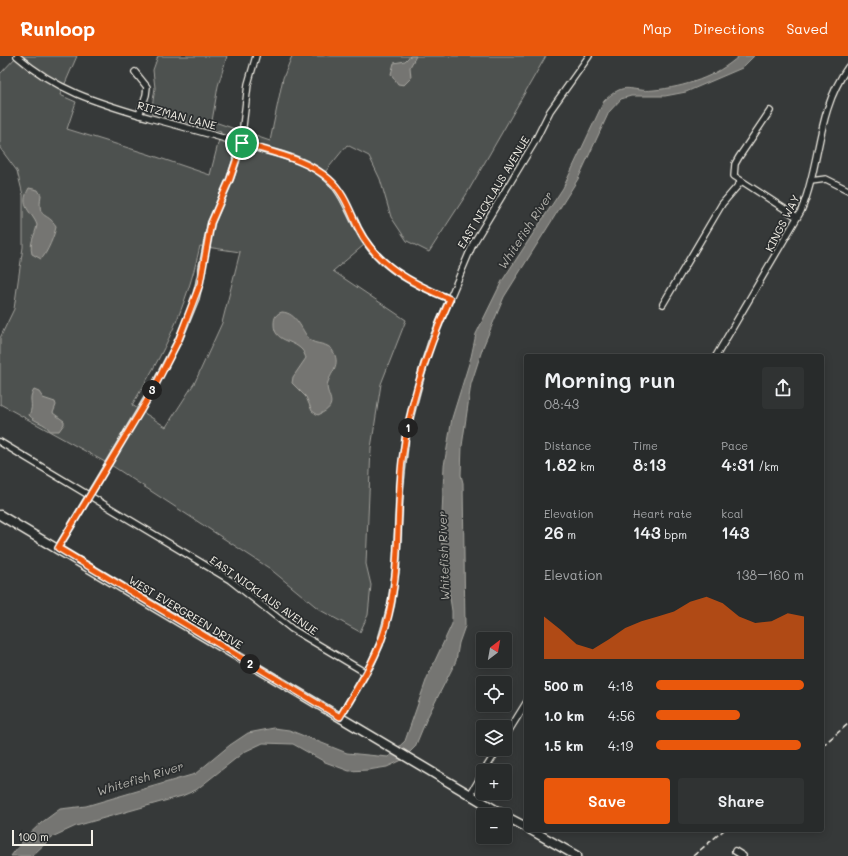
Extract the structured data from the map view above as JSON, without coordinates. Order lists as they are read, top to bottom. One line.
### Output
{"streets":{"street":["RITZMAN LANE","EAST NICKLAUS AVENUE","KINGS WAY","WEST EVERGREEN DRIVE"]},"crossings":[["RITZMAN LANE","EAST NICKLAUS AVENUE"],["EAST NICKLAUS AVENUE","WEST EVERGREEN DRIVE"]],"water":["Whitefish River"],"scale_bar":"100 m","north":"top right","page":{"header":"Runloop","nav":["Map","Directions","Saved"],"heading":["Morning run","08:43"],"pins":["3","1","2"],"stats":[["Distance","1.82 km"],["Time","8:13"],["Pace","4:31 /km"],["Elevation","26 m"],["Heart rate","143 bpm"],["kcal","143"]],"chart":["Elevation","138–160 m"],"map_buttons":["+","−"],"list":[{"name":"500 m","note":"4:18"},{"name":"1.0 km","note":"4:56"},{"name":"1.5 km","note":"4:19"}],"buttons":["Save","Share"],"scale":"100 m"}}
